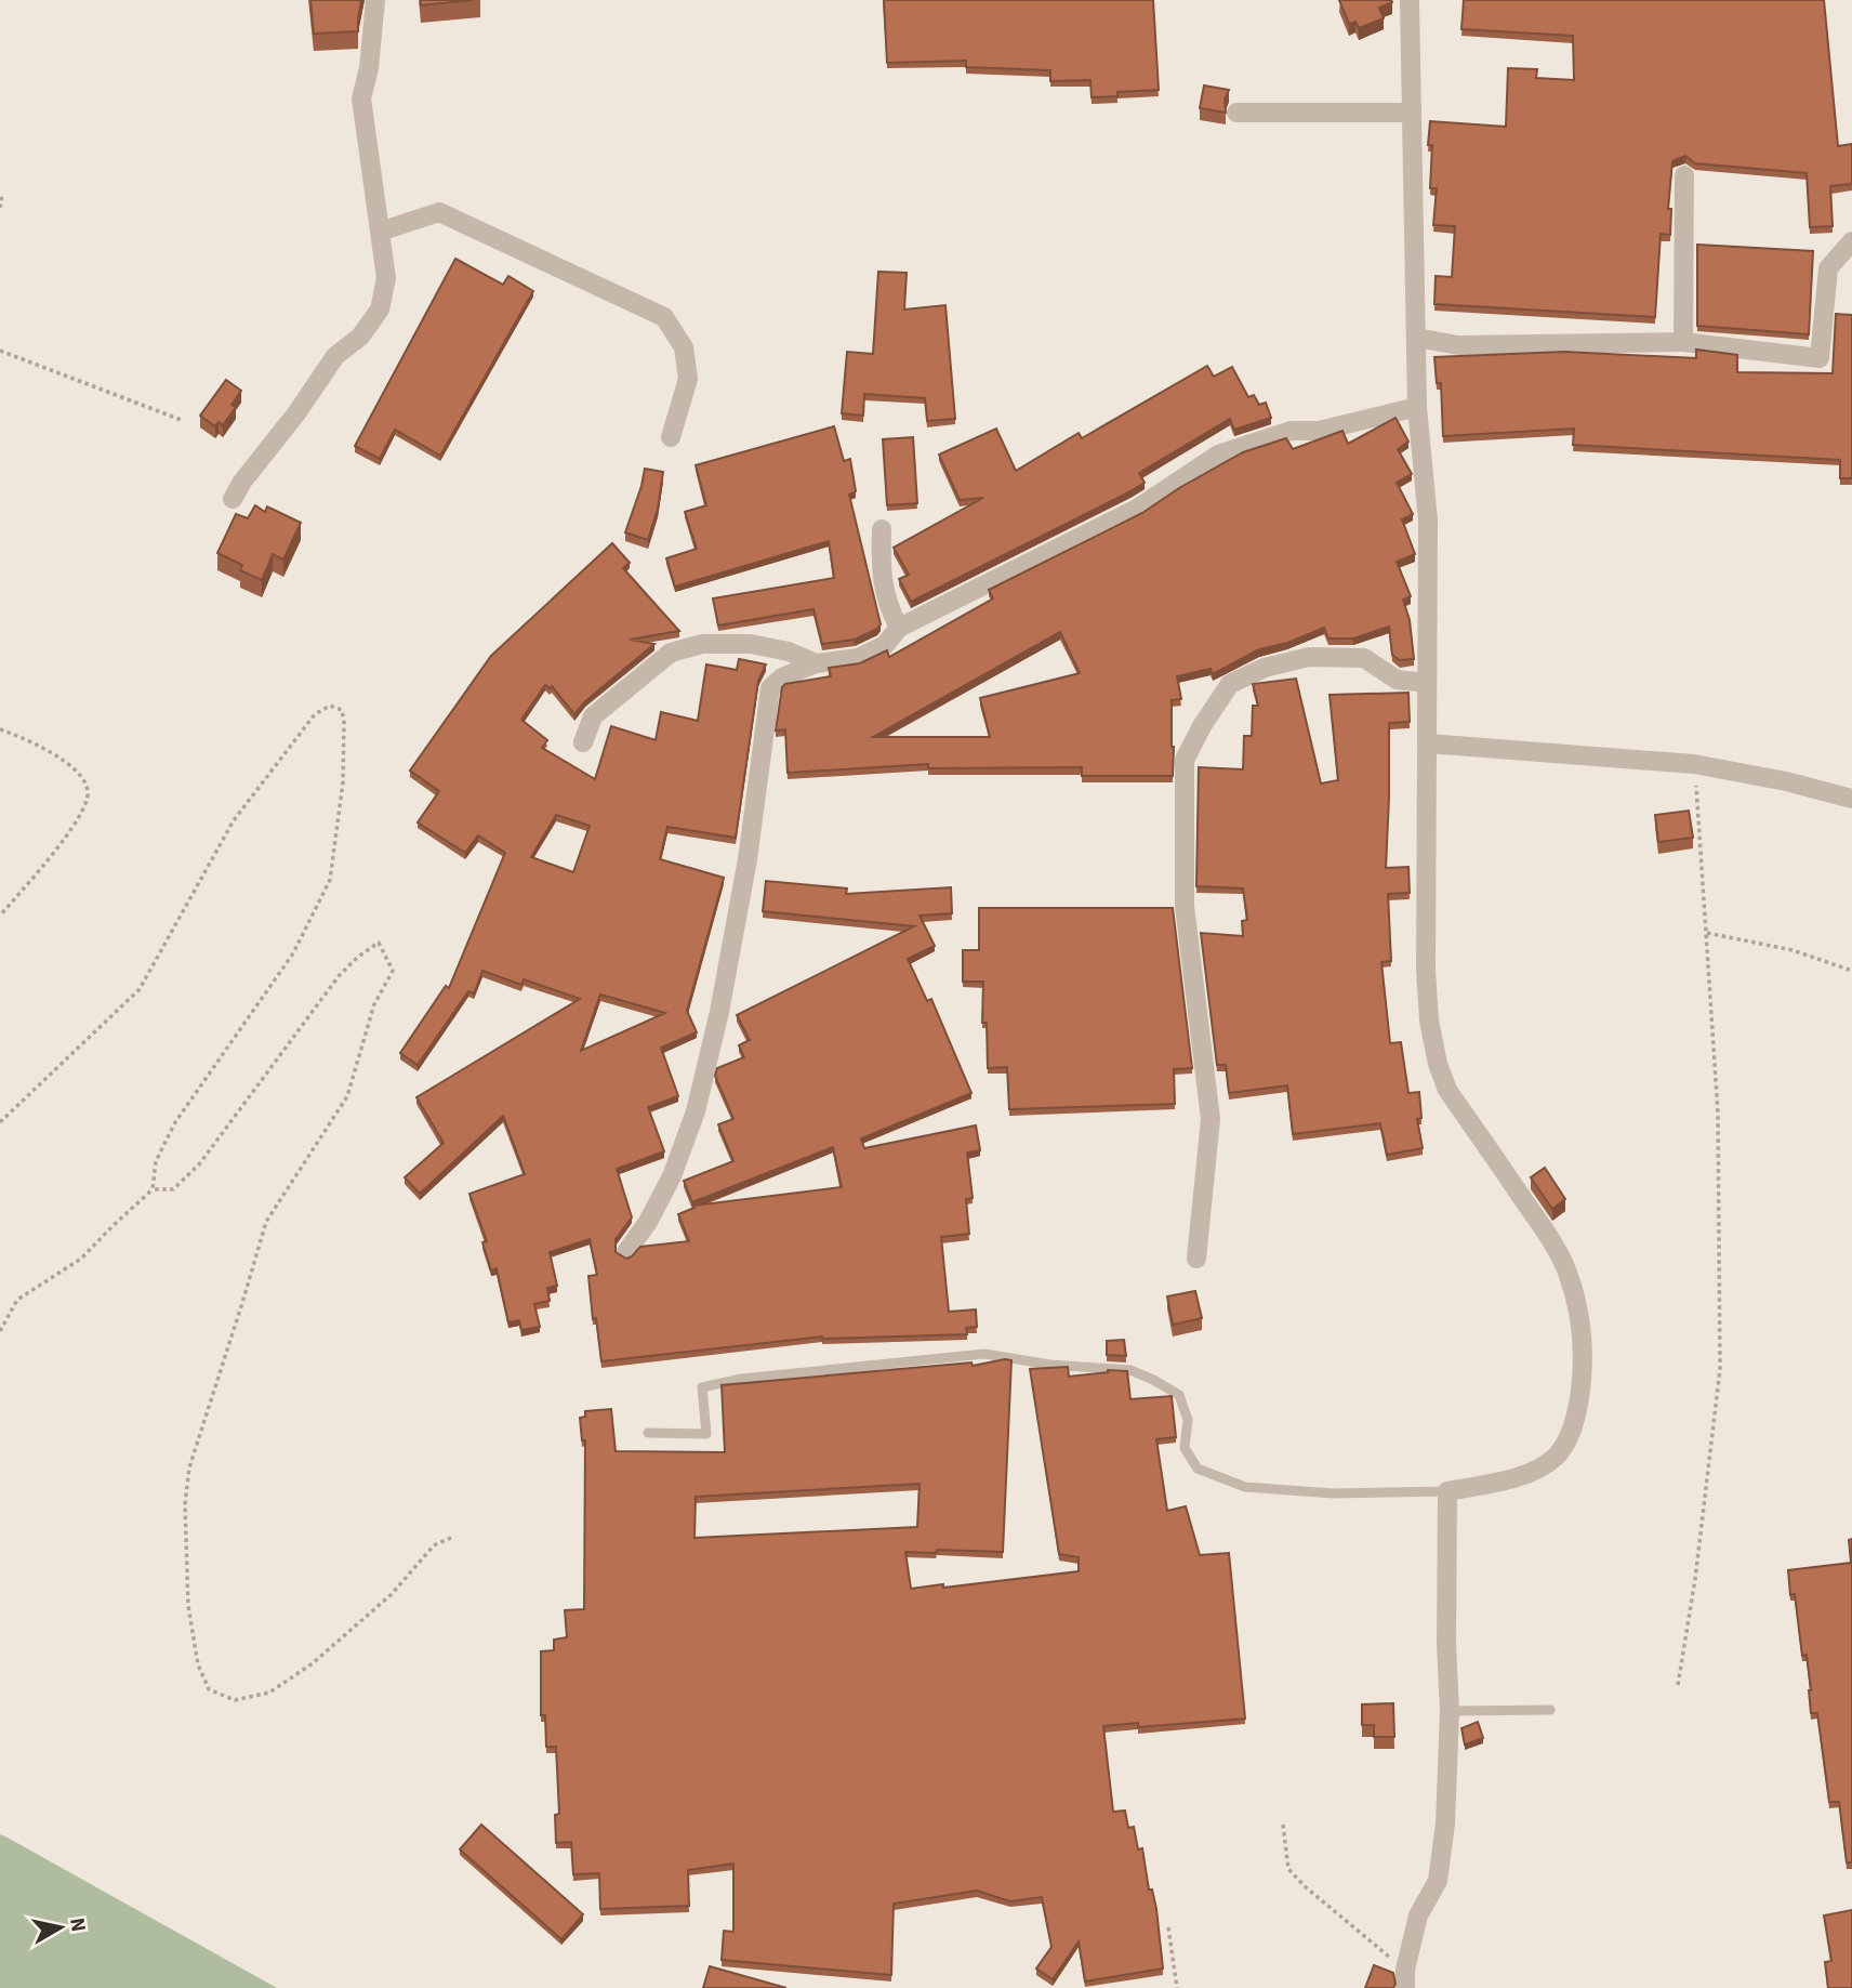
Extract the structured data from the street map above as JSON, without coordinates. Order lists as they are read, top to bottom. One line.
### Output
{"north":"right"}
